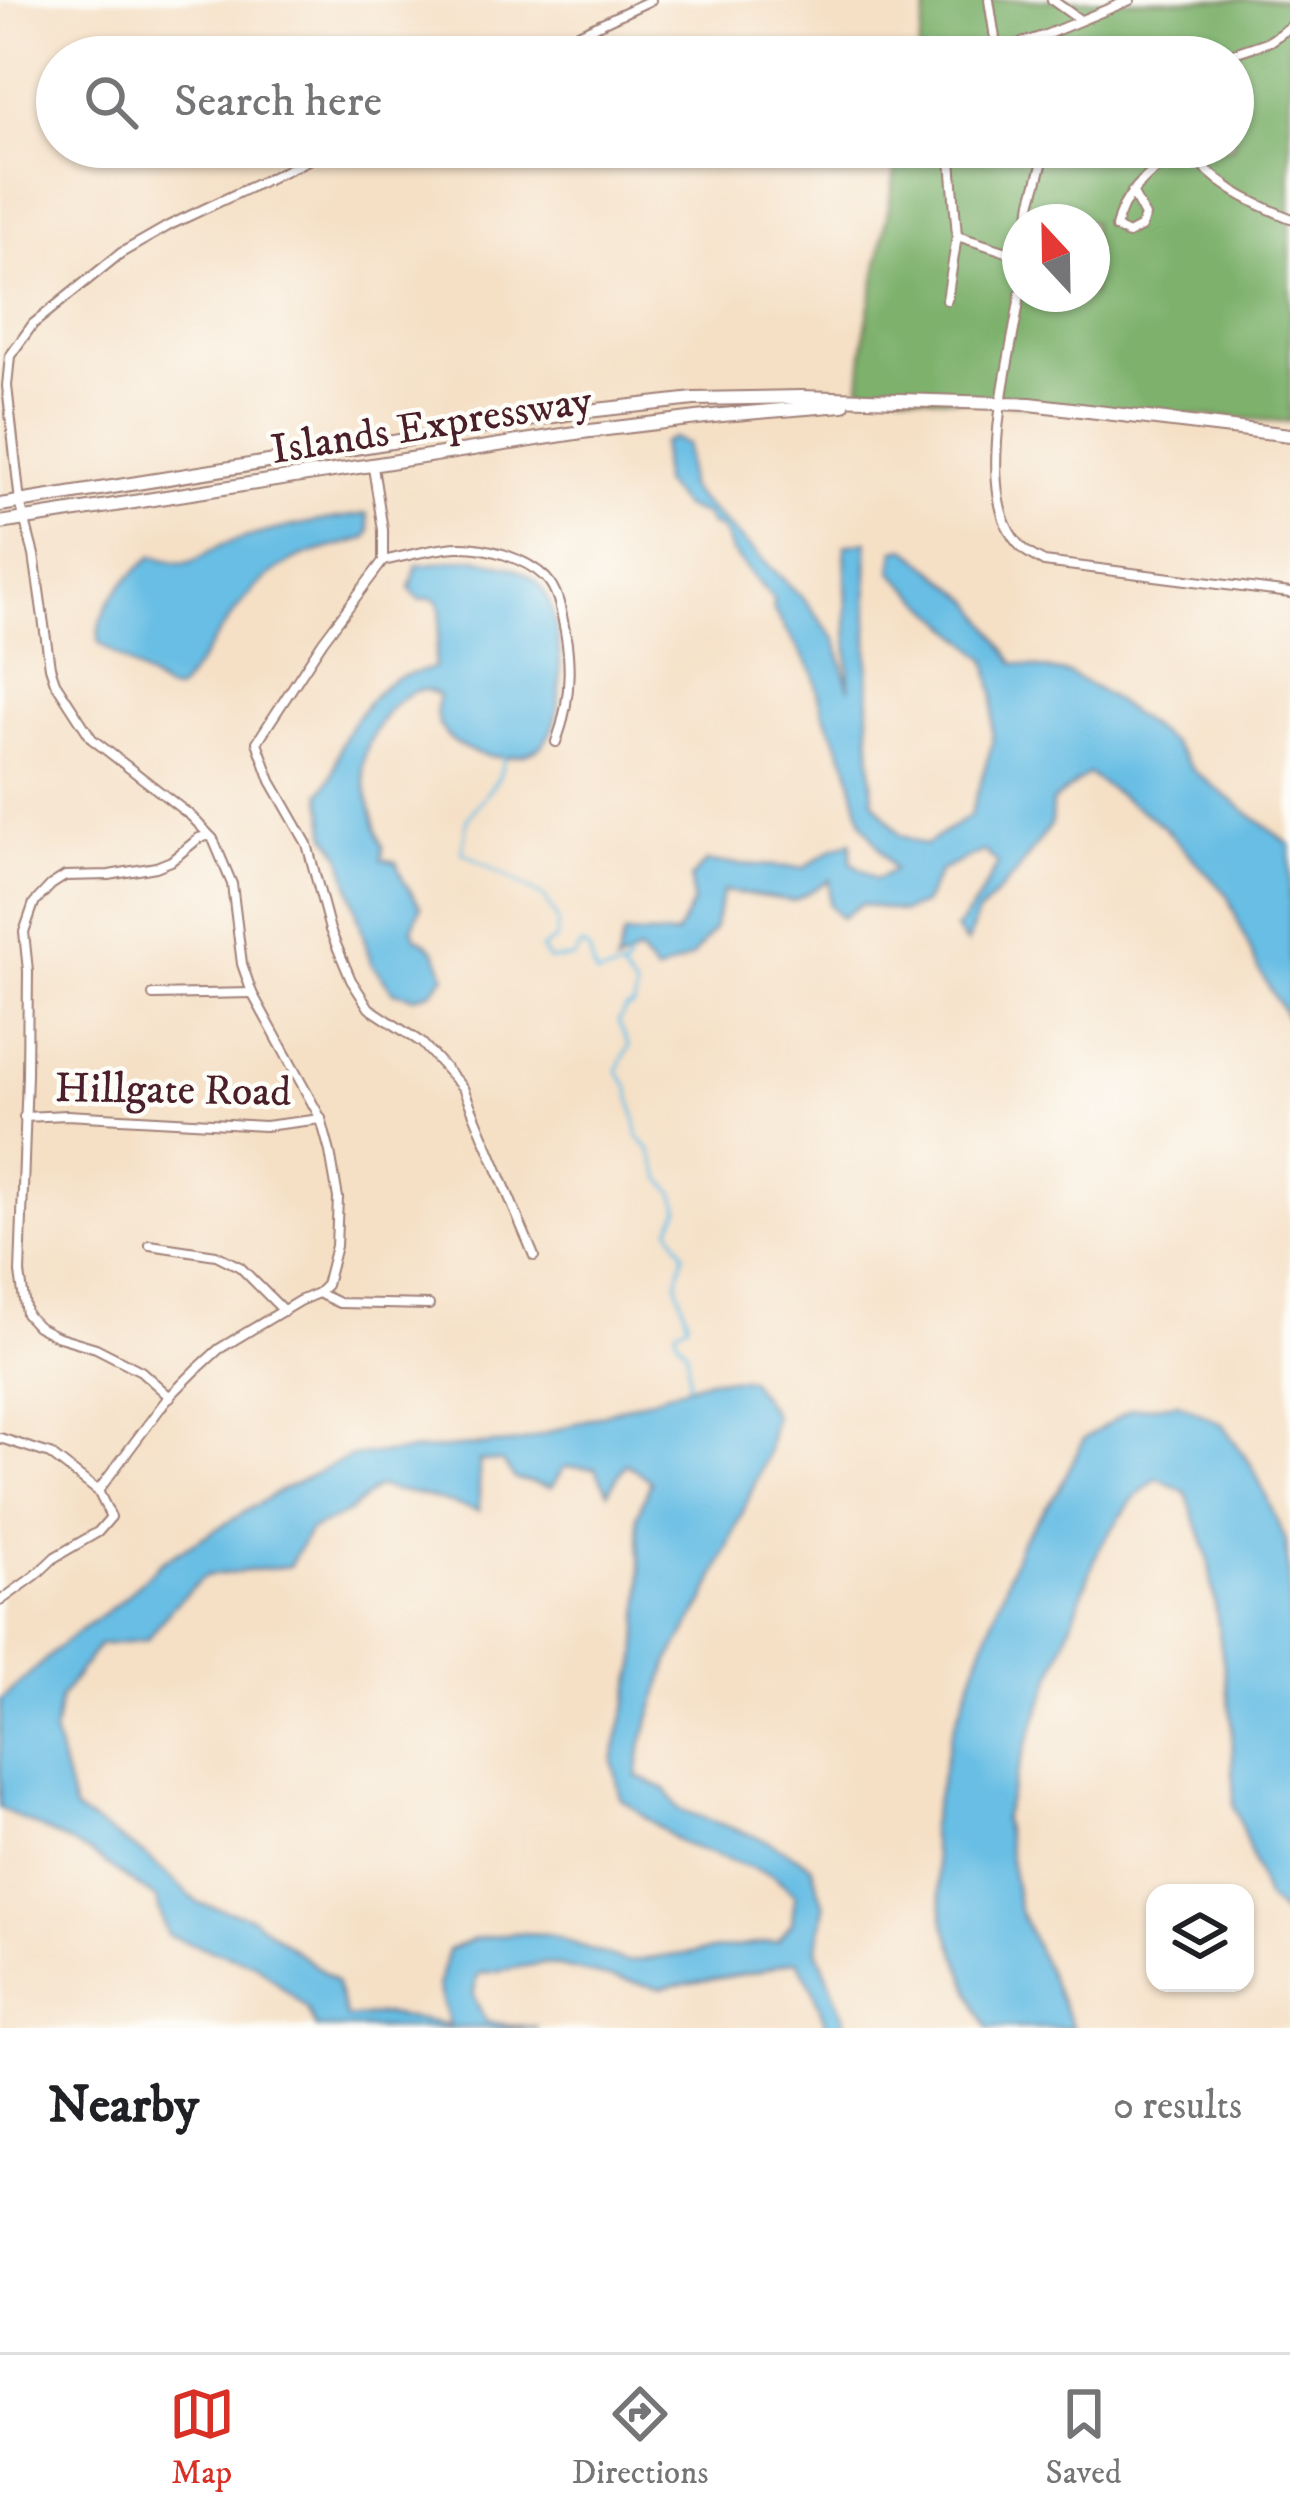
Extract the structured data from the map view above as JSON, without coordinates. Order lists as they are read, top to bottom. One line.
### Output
{"streets":{"main road":["Islands Expressway"],"street":["Hillgate Road"]},"north":"top","page":{"search":"Search here","heading":["Nearby","0 results"],"nav":["Map","Directions","Saved"]}}
